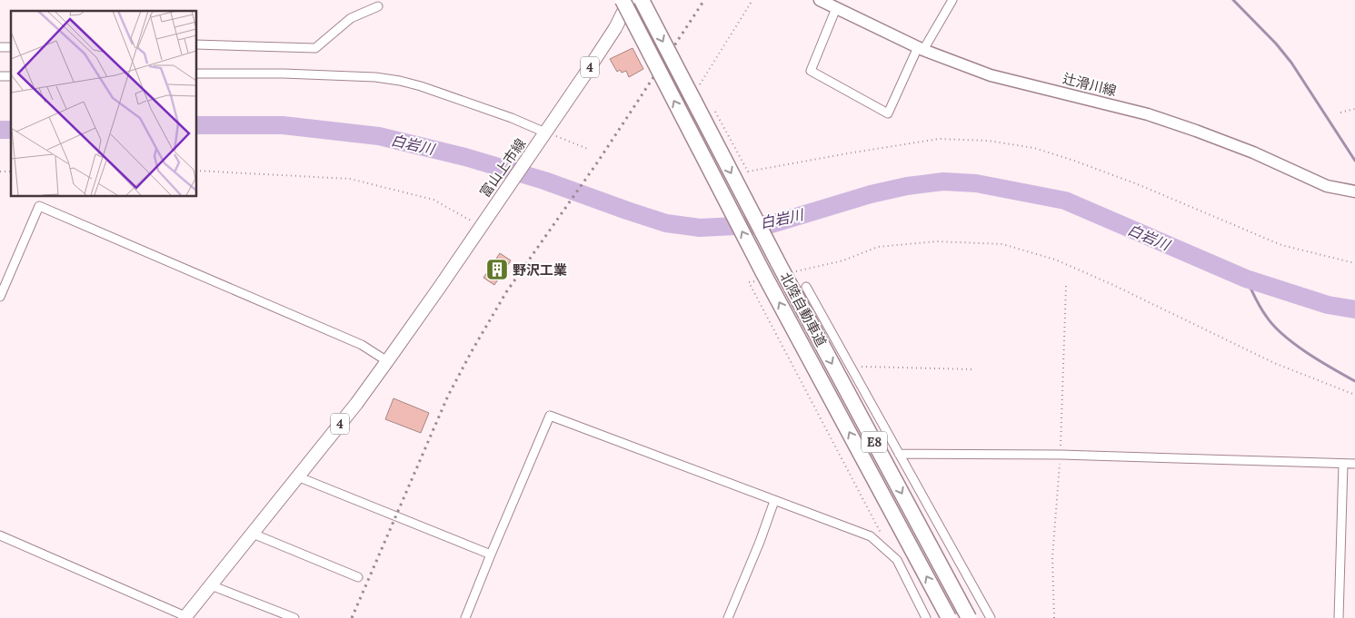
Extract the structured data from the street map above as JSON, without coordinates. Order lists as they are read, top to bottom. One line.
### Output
{"streets":{"highway":["北陸自動車道","E8"],"main road":["4","辻滑川線","富山上市線"]},"crossings":[["4","富山上市線"]],"water":["白岩川"],"places":{"building":["野沢工業"]}}
